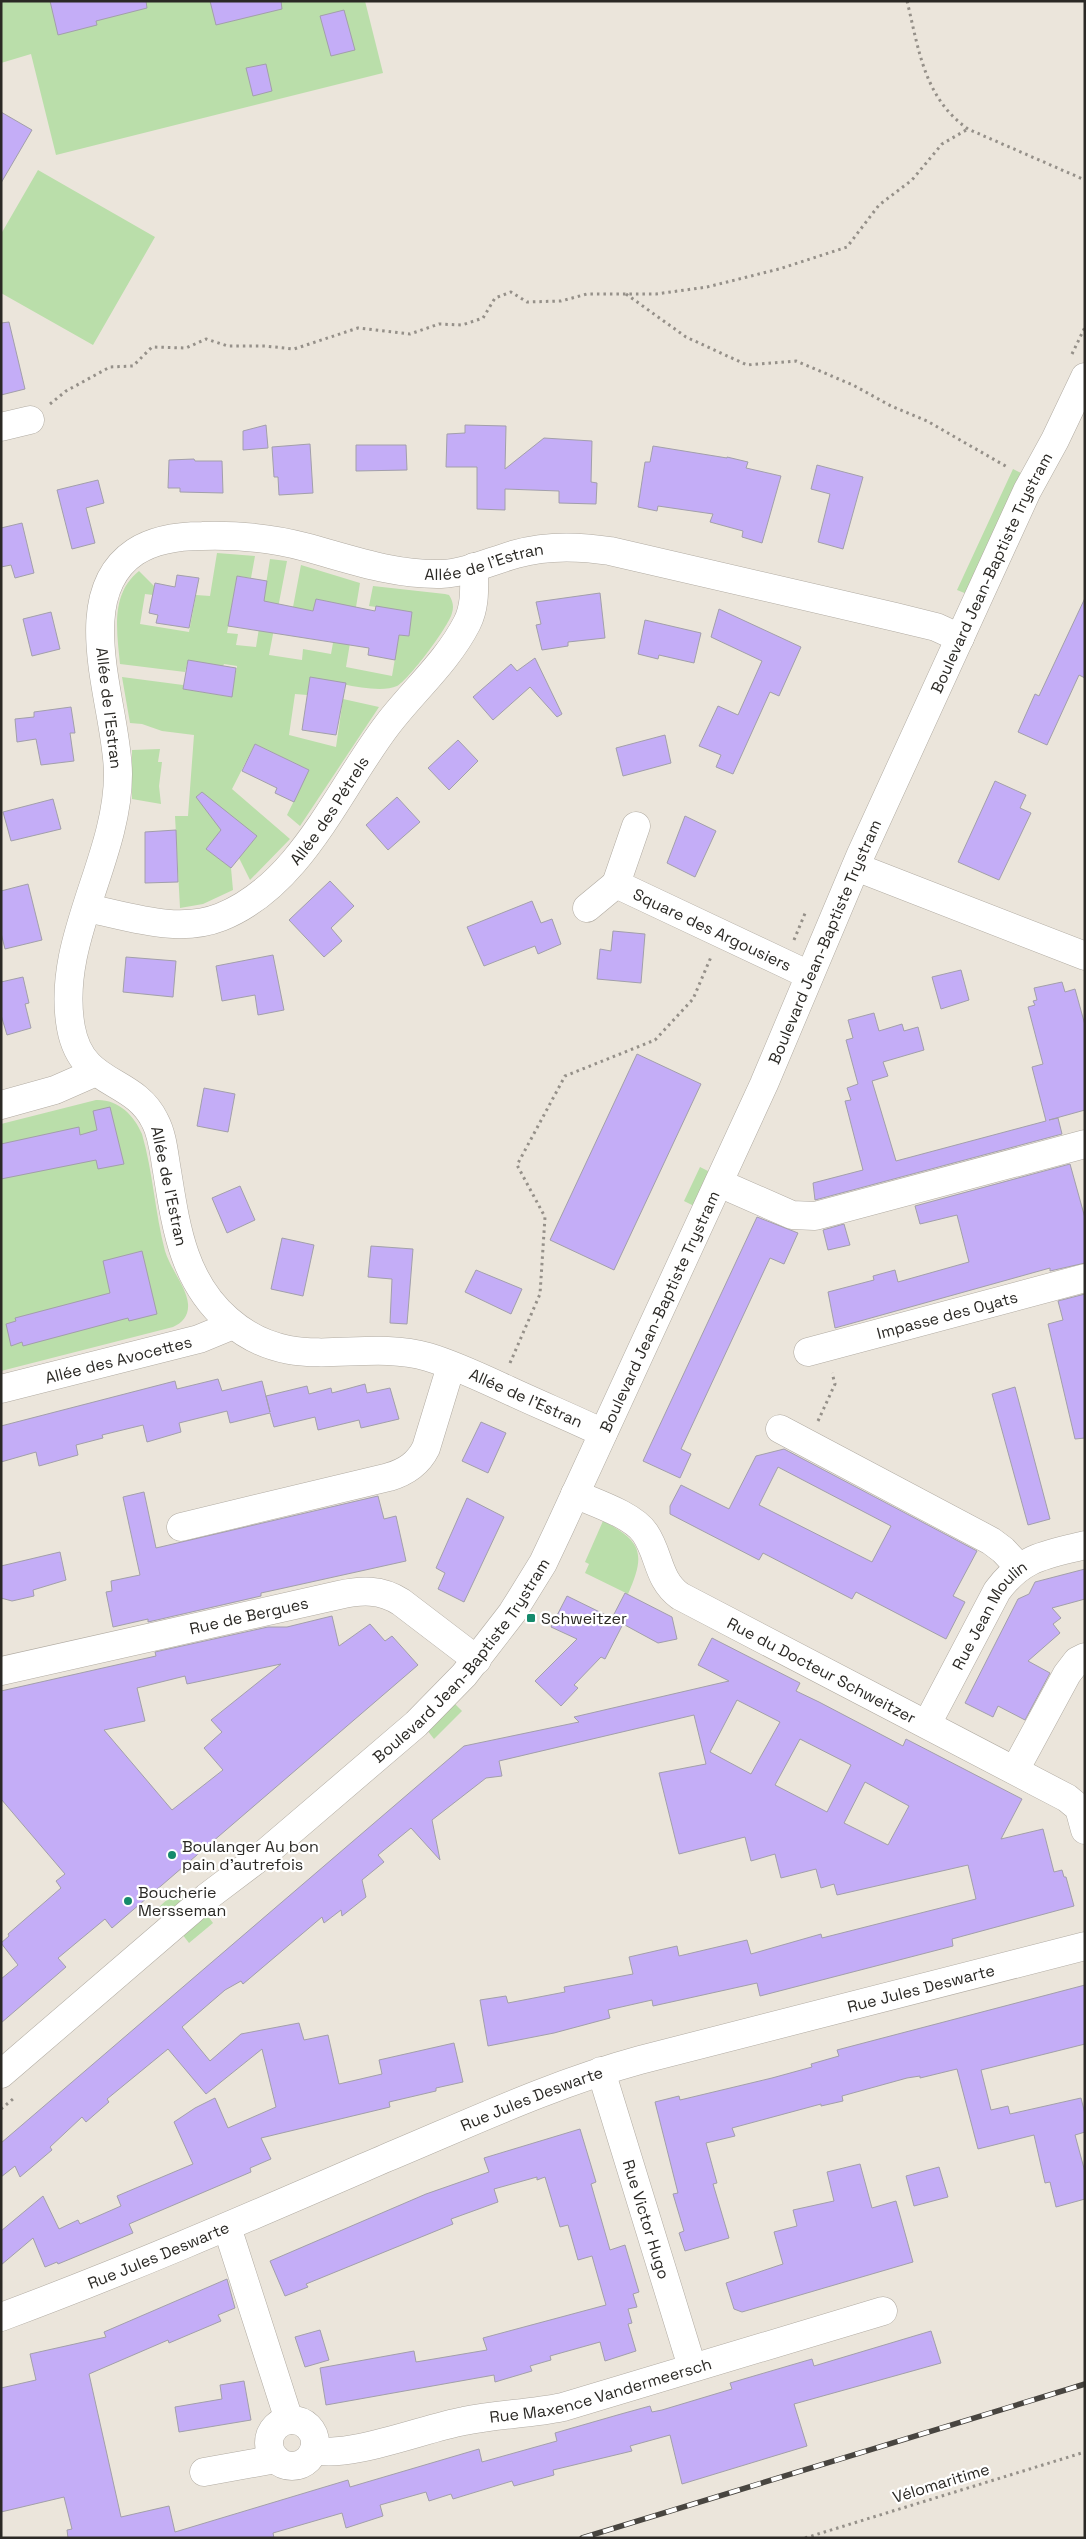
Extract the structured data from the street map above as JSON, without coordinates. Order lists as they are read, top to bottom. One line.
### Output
{"streets":{"street":["Allée de l'Estran","Boulevard Jean-Baptiste Trystram","Allée des Pétrels","Square des Argousiers","Impasse des Oyats","Allée des Avocettes","Rue de Bergues","Rue Jean Moulin","Rue du Docteur Schweitzer","Rue Jules Deswarte","Rue Victor Hugo","Rue Maxence Vandermeersch"],"path":["Vélomaritime"]},"crossings":[["Allée de l'Estran","Boulevard Jean-Baptiste Trystram"],["Allée de l'Estran","Allée des Pétrels"],["Allée de l'Estran","Allée des Avocettes"],["Boulevard Jean-Baptiste Trystram","Square des Argousiers"],["Boulevard Jean-Baptiste Trystram","Rue de Bergues"],["Boulevard Jean-Baptiste Trystram","Rue du Docteur Schweitzer"],["Rue Jean Moulin","Rue du Docteur Schweitzer"],["Rue Jules Deswarte","Rue Victor Hugo"],["Rue Victor Hugo","Rue Maxence Vandermeersch"]],"places":{"transit":["Schweitzer"],"other":["Boulanger Au bon pain d'autrefois","Boucherie Mersseman"]}}
